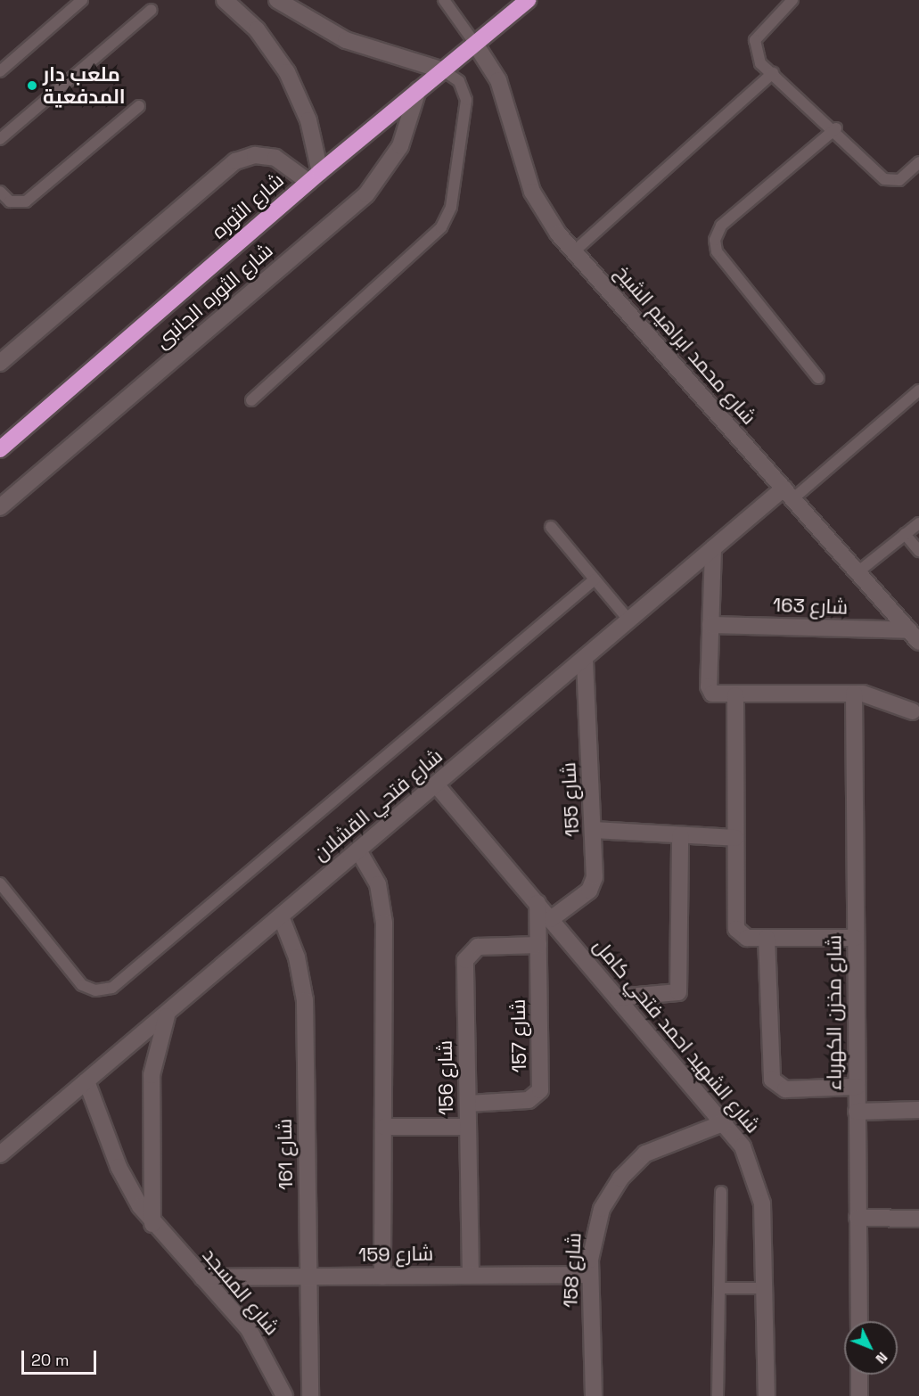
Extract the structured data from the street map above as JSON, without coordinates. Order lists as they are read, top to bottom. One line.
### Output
{"streets":{"highway":["شارع الثوره"],"street":["شارع الثوره الجانبى","شارع محمد ابراهيم الشيخ","شارع 163","شارع 155","شارع فتحي القشلان","شارع مخزن الكهرباء","شارع 157","شارع الشهيد احمد فتحي كامل","شارع 156","شارع 161","شارع 159","شارع 158","شارع المسجد"]},"crossings":[["شارع الثوره","شارع الثوره الجانبى"],["شارع الثوره","شارع محمد ابراهيم الشيخ"],["شارع محمد ابراهيم الشيخ","شارع 163"],["شارع محمد ابراهيم الشيخ","شارع فتحي القشلان"],["شارع 155","شارع فتحي القشلان"],["شارع 155","شارع الشهيد احمد فتحي كامل"],["شارع فتحي القشلان","شارع الشهيد احمد فتحي كامل"],["شارع فتحي القشلان","شارع 161"],["شارع فتحي القشلان","شارع المسجد"],["شارع 157","شارع الشهيد احمد فتحي كامل"],["شارع 157","شارع 156"],["شارع الشهيد احمد فتحي كامل","شارع 158"],["شارع 156","شارع 159"],["شارع 161","شارع 159"],["شارع 159","شارع 158"],["شارع 159","شارع المسجد"]],"places":["ملعب دار المدفعية"],"scale_bar":"20 m","north":"bottom right"}
